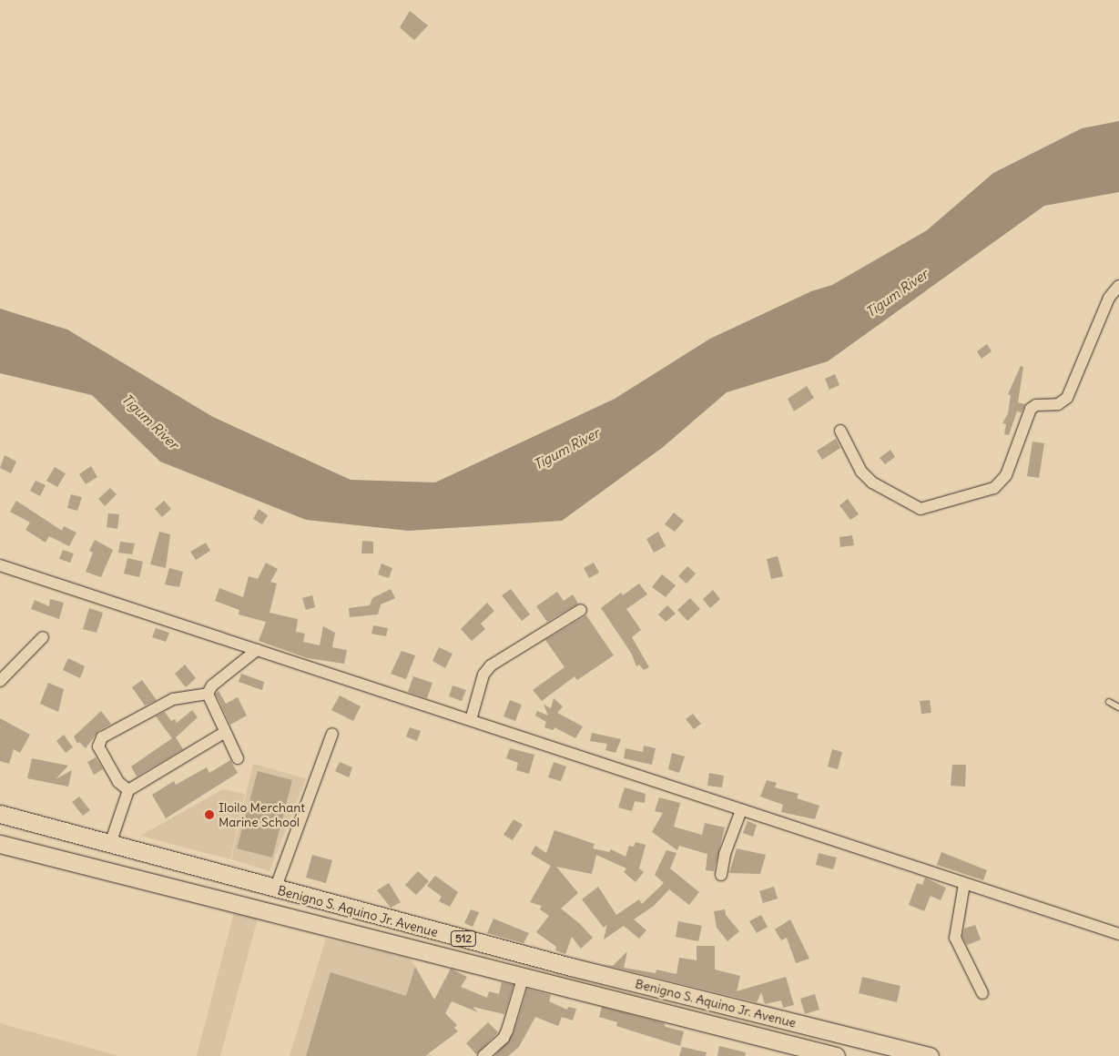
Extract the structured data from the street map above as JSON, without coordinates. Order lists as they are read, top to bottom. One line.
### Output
{"streets":{"main road":["Benigno S. Aquino Jr. Avenue","512"]},"water":["Tigum River"],"places":["Iloilo Merchant Marine School"]}
